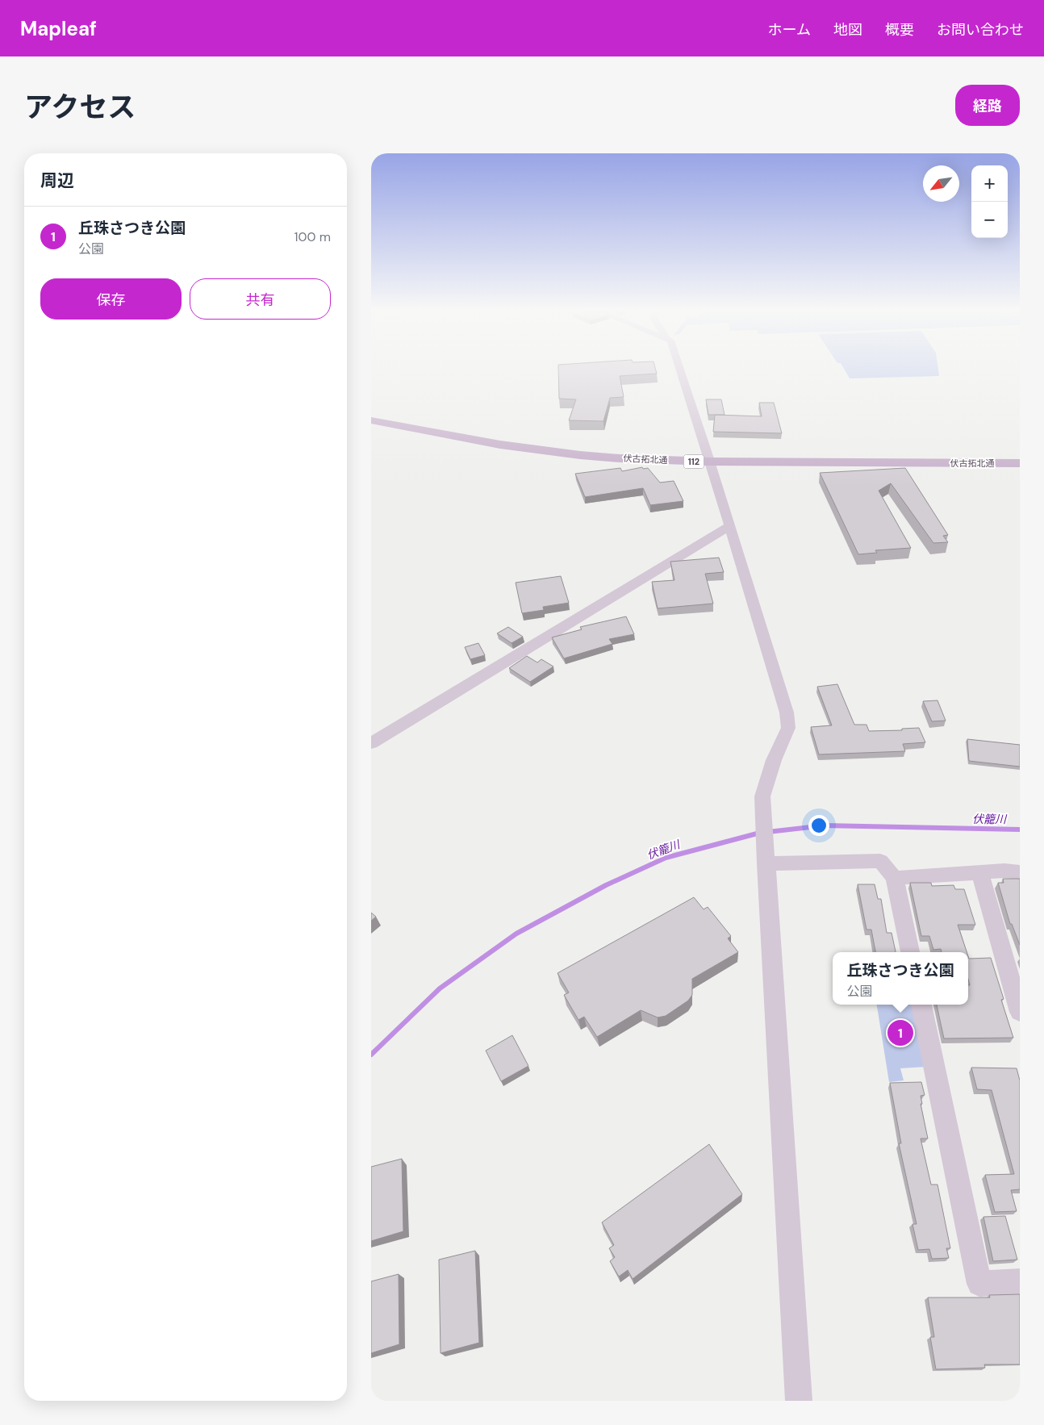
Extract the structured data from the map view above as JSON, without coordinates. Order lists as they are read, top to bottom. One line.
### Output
{"streets":{"main road":["伏古拓北通","112"]},"water":["伏籠川"],"north":"bottom left","page":{"header":"Mapleaf","nav":["ホーム","地図","概要","お問い合わせ"],"title":"アクセス","buttons":["経路",["保存","共有"]],"heading":"周辺","map_buttons":["+","−"],"list":[{"mark":"1","name":"丘珠さつき公園","note":"公園","value":"100 m"}],"popup":["丘珠さつき公園","公園"],"pins":"1"}}
